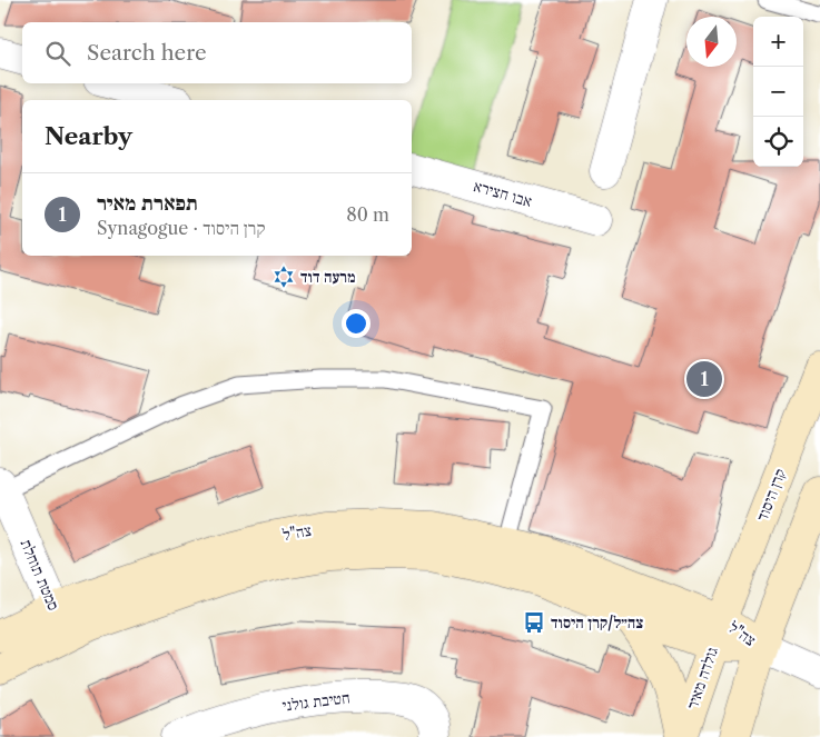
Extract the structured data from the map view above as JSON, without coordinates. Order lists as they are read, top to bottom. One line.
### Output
{"streets":{"street":["אבו חצירא","קרן היסוד","צה\"ל","סמטת תוחלת","גולדה מאיר","חטיבת גולני"]},"crossings":[["קרן היסוד","צה\"ל"],["קרן היסוד","גולדה מאיר"],["צה\"ל","סמטת תוחלת"],["צה\"ל","גולדה מאיר"]],"places":{"synagogue":["מרעה דוד"],"bus stop":["צה״ל/קרן היסוד"]},"north":"bottom","page":{"map_buttons":["+","−"],"search":"Search here","heading":"Nearby","list":[{"mark":"1","name":"תפארת מאיר","note":"Synagogue · קרן היסוד","value":"80 m"}],"pins":"1"}}
